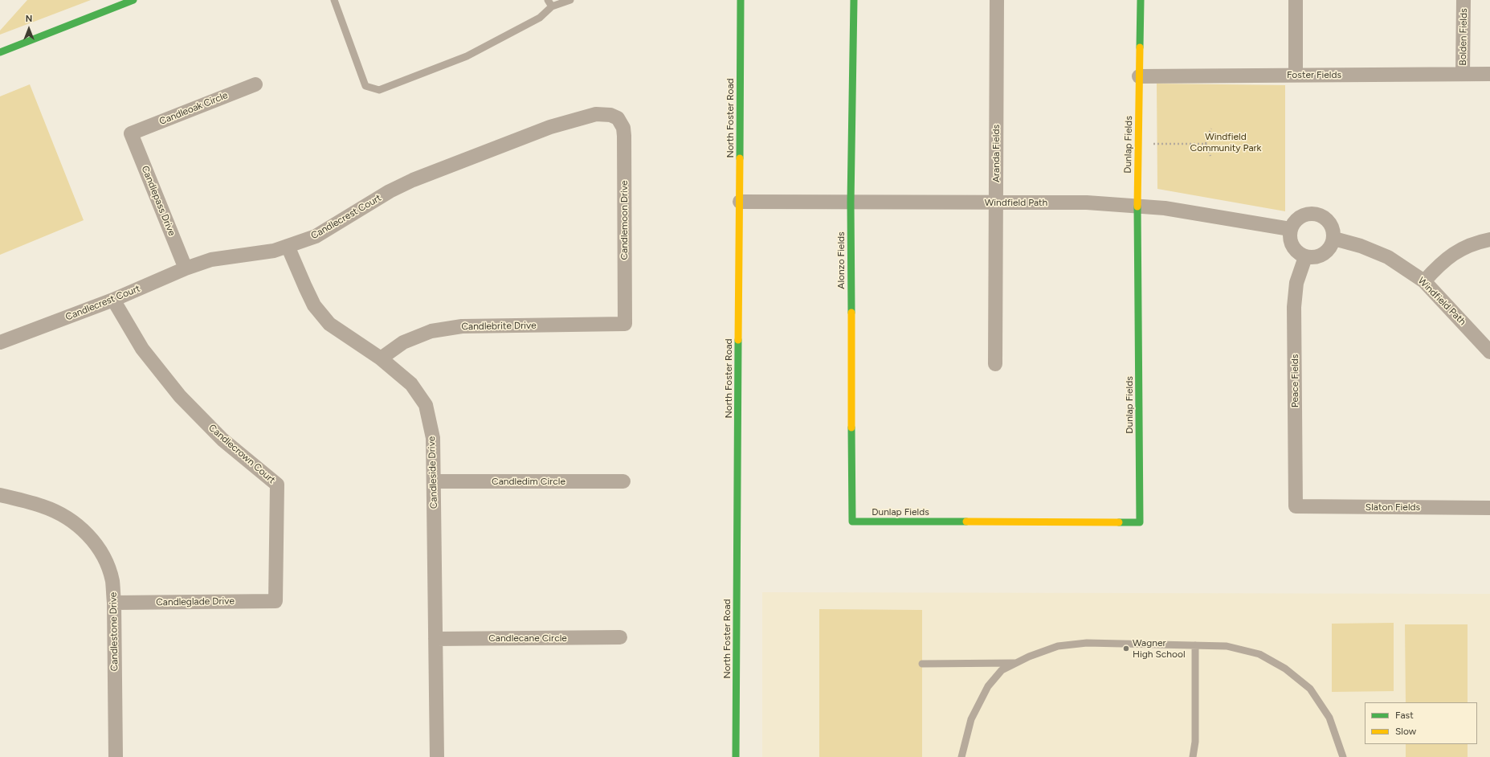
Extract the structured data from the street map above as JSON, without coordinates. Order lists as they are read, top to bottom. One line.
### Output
{"streets":{"street":["Bolden Fields","Foster Fields","Candleoak Circle","North Foster Road","Dunlap Fields","Aranda Fields","Candlepass Drive","Windfield Path","Candlecrest Court","Candlemoon Drive","Alonzo Fields","Candlebrite Drive","Peace Fields","Candlecrown Court","Candleside Drive","Candledim Circle","Slaton Fields","Candleglade Drive","Candlestone Drive","Candlecane Circle"]},"crossings":[["Bolden Fields","Foster Fields"],["Foster Fields","Dunlap Fields"],["Candleoak Circle","Candlepass Drive"],["North Foster Road","Windfield Path"],["Dunlap Fields","Windfield Path"],["Dunlap Fields","Alonzo Fields"],["Aranda Fields","Windfield Path"],["Candlepass Drive","Candlecrest Court"],["Windfield Path","Alonzo Fields"],["Windfield Path","Peace Fields"],["Candlecrest Court","Candlemoon Drive"],["Candlecrest Court","Candlecrown Court"],["Candlecrest Court","Candleside Drive"],["Candlemoon Drive","Candlebrite Drive"],["Candlebrite Drive","Candleside Drive"],["Peace Fields","Slaton Fields"],["Candlecrown Court","Candleglade Drive"],["Candleside Drive","Candledim Circle"],["Candleside Drive","Candlecane Circle"],["Candleglade Drive","Candlestone Drive"]],"parks":["Windfield Community Park"],"places":["Wagner High School"],"legend":["Fast","Slow"],"north":"top"}
